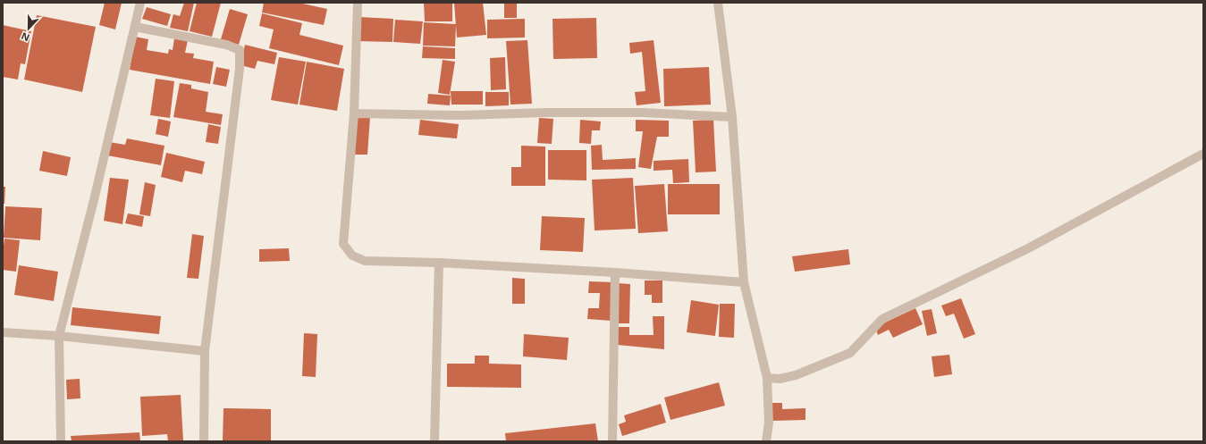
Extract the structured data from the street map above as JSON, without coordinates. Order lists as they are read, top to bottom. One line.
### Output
{"north":"bottom"}
